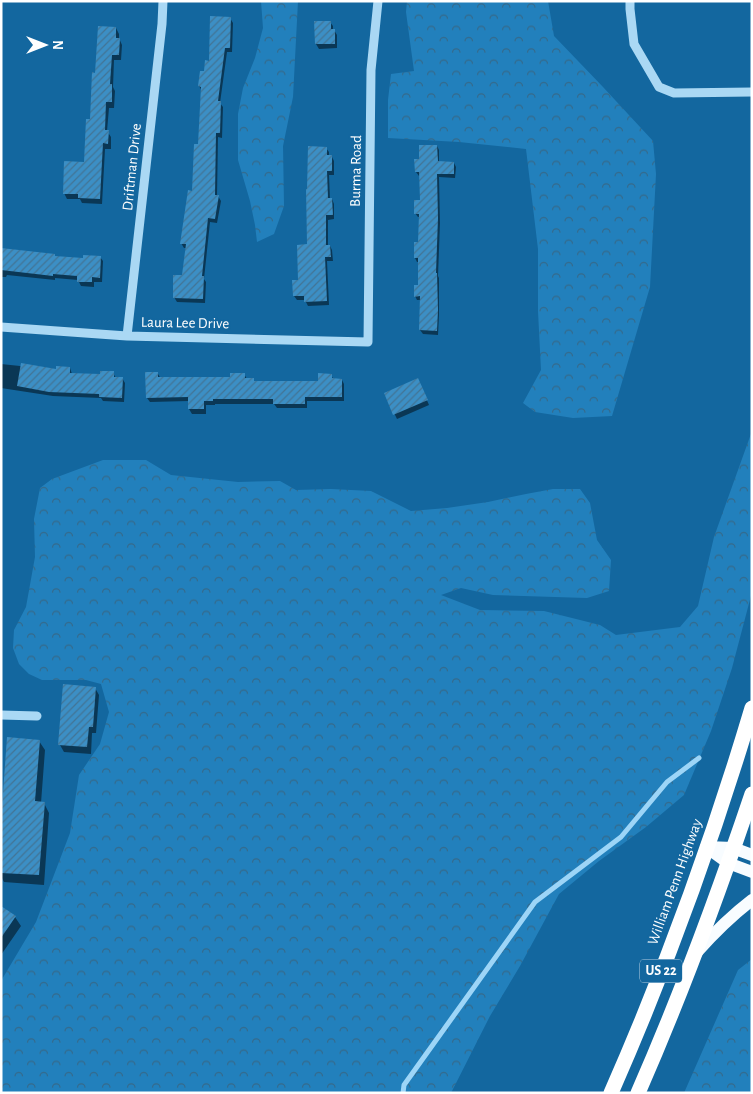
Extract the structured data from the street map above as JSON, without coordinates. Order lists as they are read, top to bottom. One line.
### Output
{"streets":{"highway":["William Penn Highway","US 22"],"street":["Driftman Drive","Burma Road","Laura Lee Drive"]},"crossings":[["Driftman Drive","Laura Lee Drive"],["Burma Road","Laura Lee Drive"]],"north":"right"}
